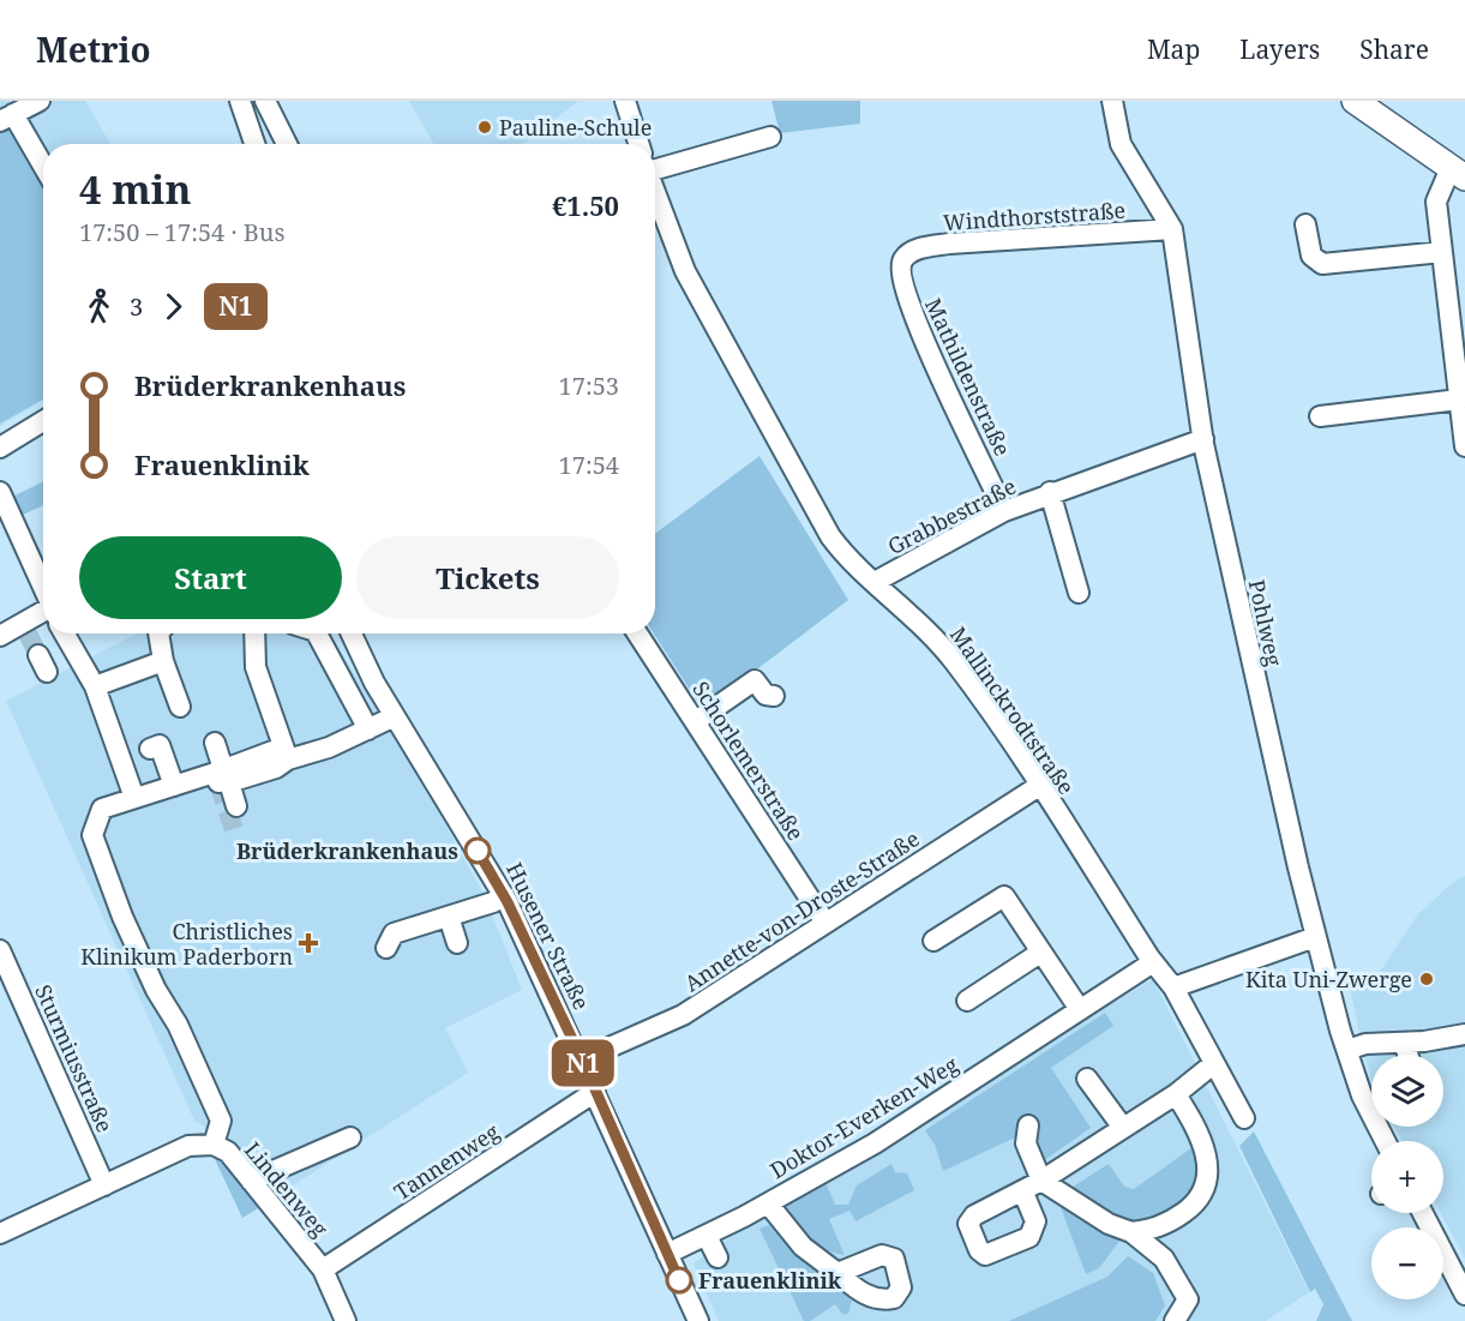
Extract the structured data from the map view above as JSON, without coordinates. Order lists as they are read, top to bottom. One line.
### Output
{"streets":{"street":["Windthorststraße","Mathildenstraße","Grabbestraße","Pohlweg","Mallinckrodtstraße","Schorlemerstraße","Annette-von-Droste-Straße","Husener Straße","Sturmiusstraße","Doktor-Everken-Weg","Tannenweg","Lindenweg"]},"crossings":[["Windthorststraße","Mathildenstraße"],["Windthorststraße","Pohlweg"],["Mathildenstraße","Grabbestraße"],["Grabbestraße","Pohlweg"],["Grabbestraße","Mallinckrodtstraße"],["Mallinckrodtstraße","Annette-von-Droste-Straße"],["Mallinckrodtstraße","Doktor-Everken-Weg"],["Schorlemerstraße","Annette-von-Droste-Straße"],["Annette-von-Droste-Straße","Husener Straße"],["Husener Straße","Doktor-Everken-Weg"],["Husener Straße","Tannenweg"],["Sturmiusstraße","Lindenweg"],["Tannenweg","Lindenweg"]],"places":{"other":["Pauline-Schule","Brüderkrankenhaus","Kita Uni-Zwerge","Frauenklinik"],"health":["Christliches Klinikum Paderborn"]},"lines":["bus line N1"],"page":{"header":"Metrio","nav":["Map","Layers","Share"],"on_map":"N1","heading":["4 min","17:50 – 17:54 · Bus","€1.50"],"legs":["3","N1"],"list":[{"name":"Brüderkrankenhaus","value":"17:53"},{"name":"Frauenklinik","value":"17:54"}],"buttons":["Start","Tickets"],"map_buttons":["+","−"]}}
